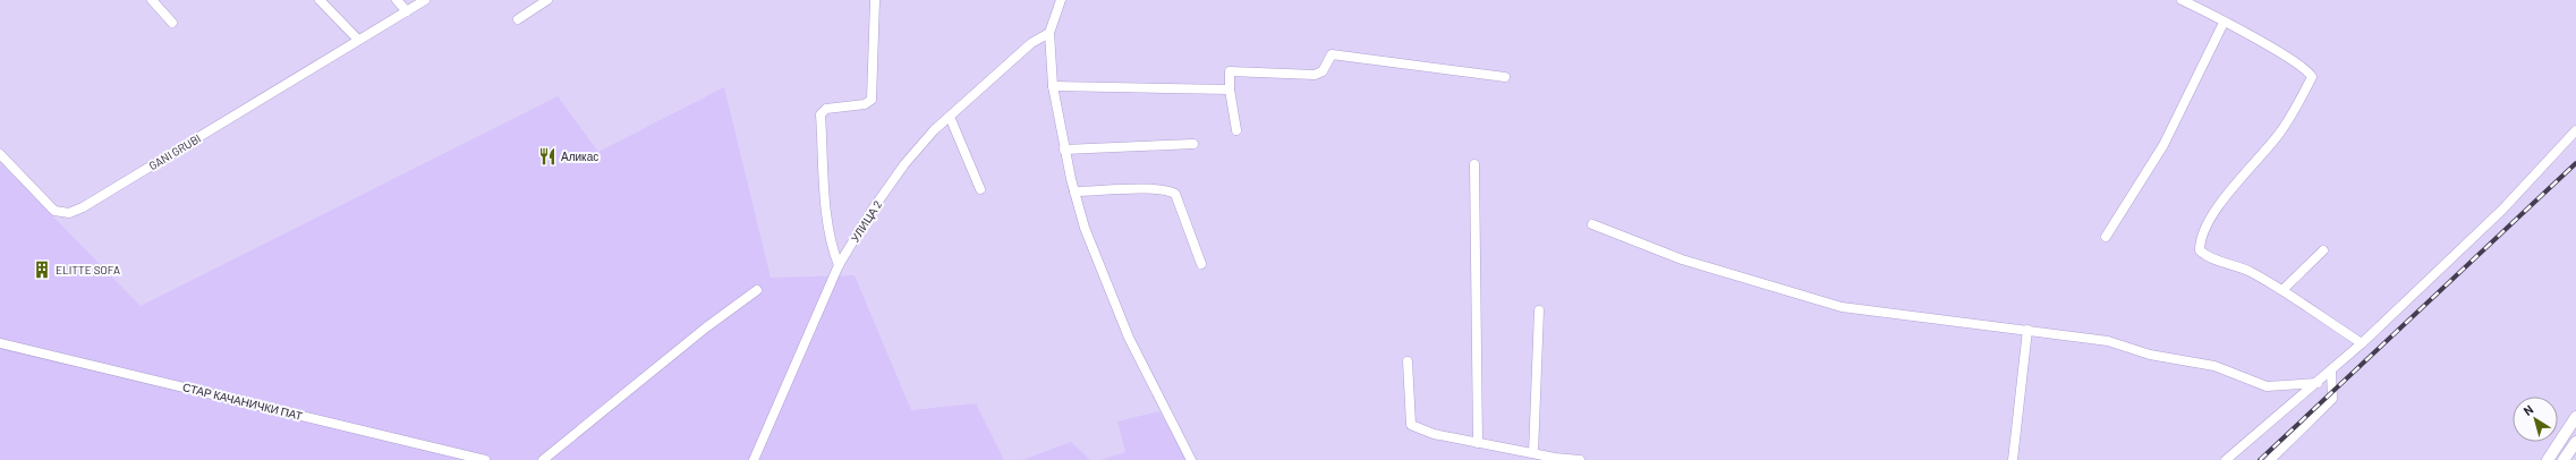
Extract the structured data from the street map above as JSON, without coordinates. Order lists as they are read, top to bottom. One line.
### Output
{"streets":{"street":["GANI GRUBI","УЛИЦА 2","СТАР КАЧАНИЧКИ ПАТ"]},"places":{"restaurant":["Аликас"],"building":["ELITTE SOFA"]},"north":"top left"}
